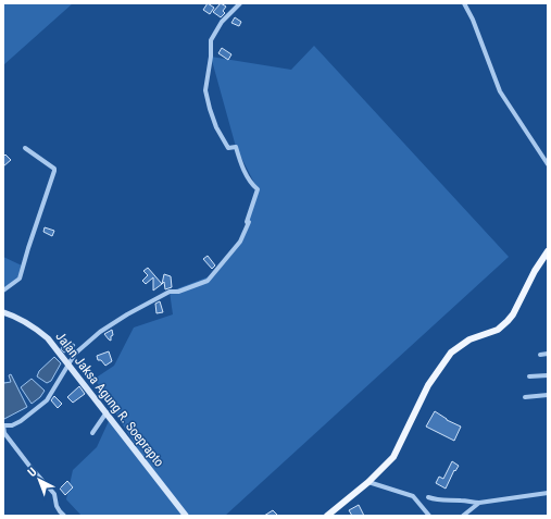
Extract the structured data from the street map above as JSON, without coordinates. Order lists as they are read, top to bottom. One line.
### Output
{"streets":{"street":["Jalan Jaksa Agung R. Soeprapto"]},"north":"top left"}
